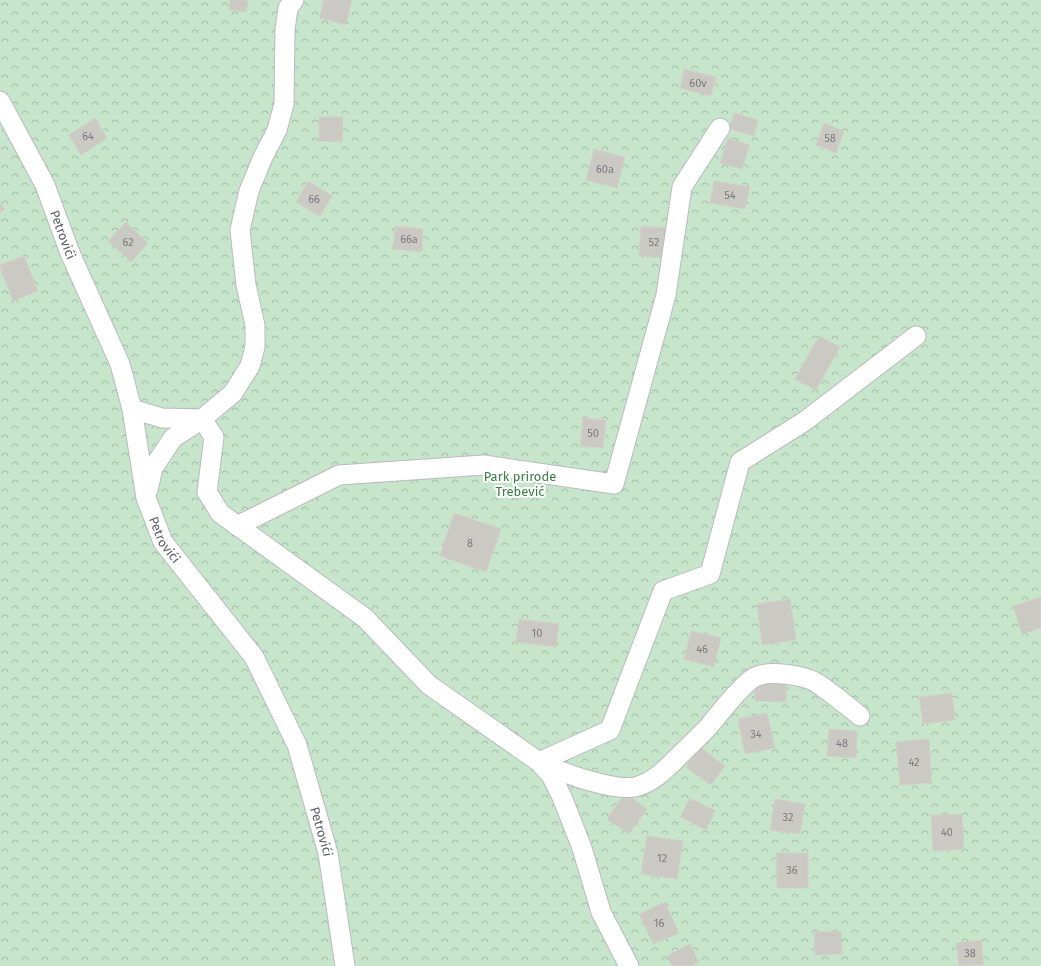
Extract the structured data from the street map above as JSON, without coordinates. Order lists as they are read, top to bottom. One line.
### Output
{"streets":{"street":["Petrovići"]},"parks":["Park prirode Trebević"],"house_numbers":["60v","64","58","60a","54","66","66a","62","52","50","8","10","46","34","48","42","32","40","12","36","16","38"]}
